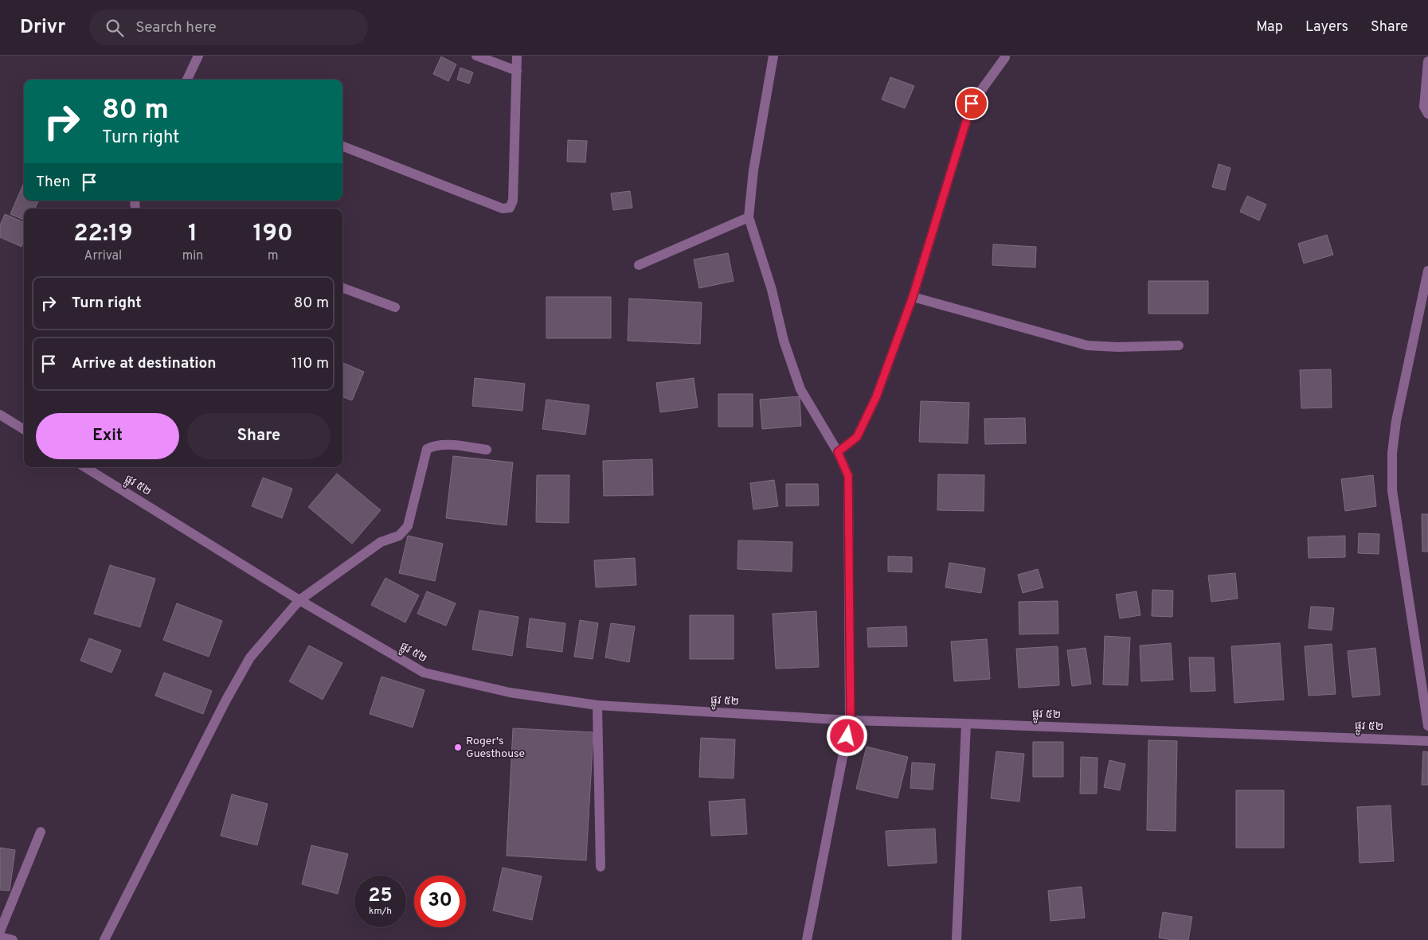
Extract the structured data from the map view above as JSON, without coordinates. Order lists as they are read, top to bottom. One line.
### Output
{"streets":{"street":["ផ្លូវ ៥២"]},"places":["Roger's Guesthouse"],"page":{"header":"Drivr","search":"Search here","nav":["Map","Layers","Share"],"turn":["80 m","Turn right"],"then":"Then","eta":["22:19","Arrival","1","min","190","m"],"list":[{"name":"Turn right","value":"80 m"},{"name":"Arrive at destination","value":"110 m"}],"buttons":["Exit","Share"],"speed":"25 km/h","limit":"30"}}
